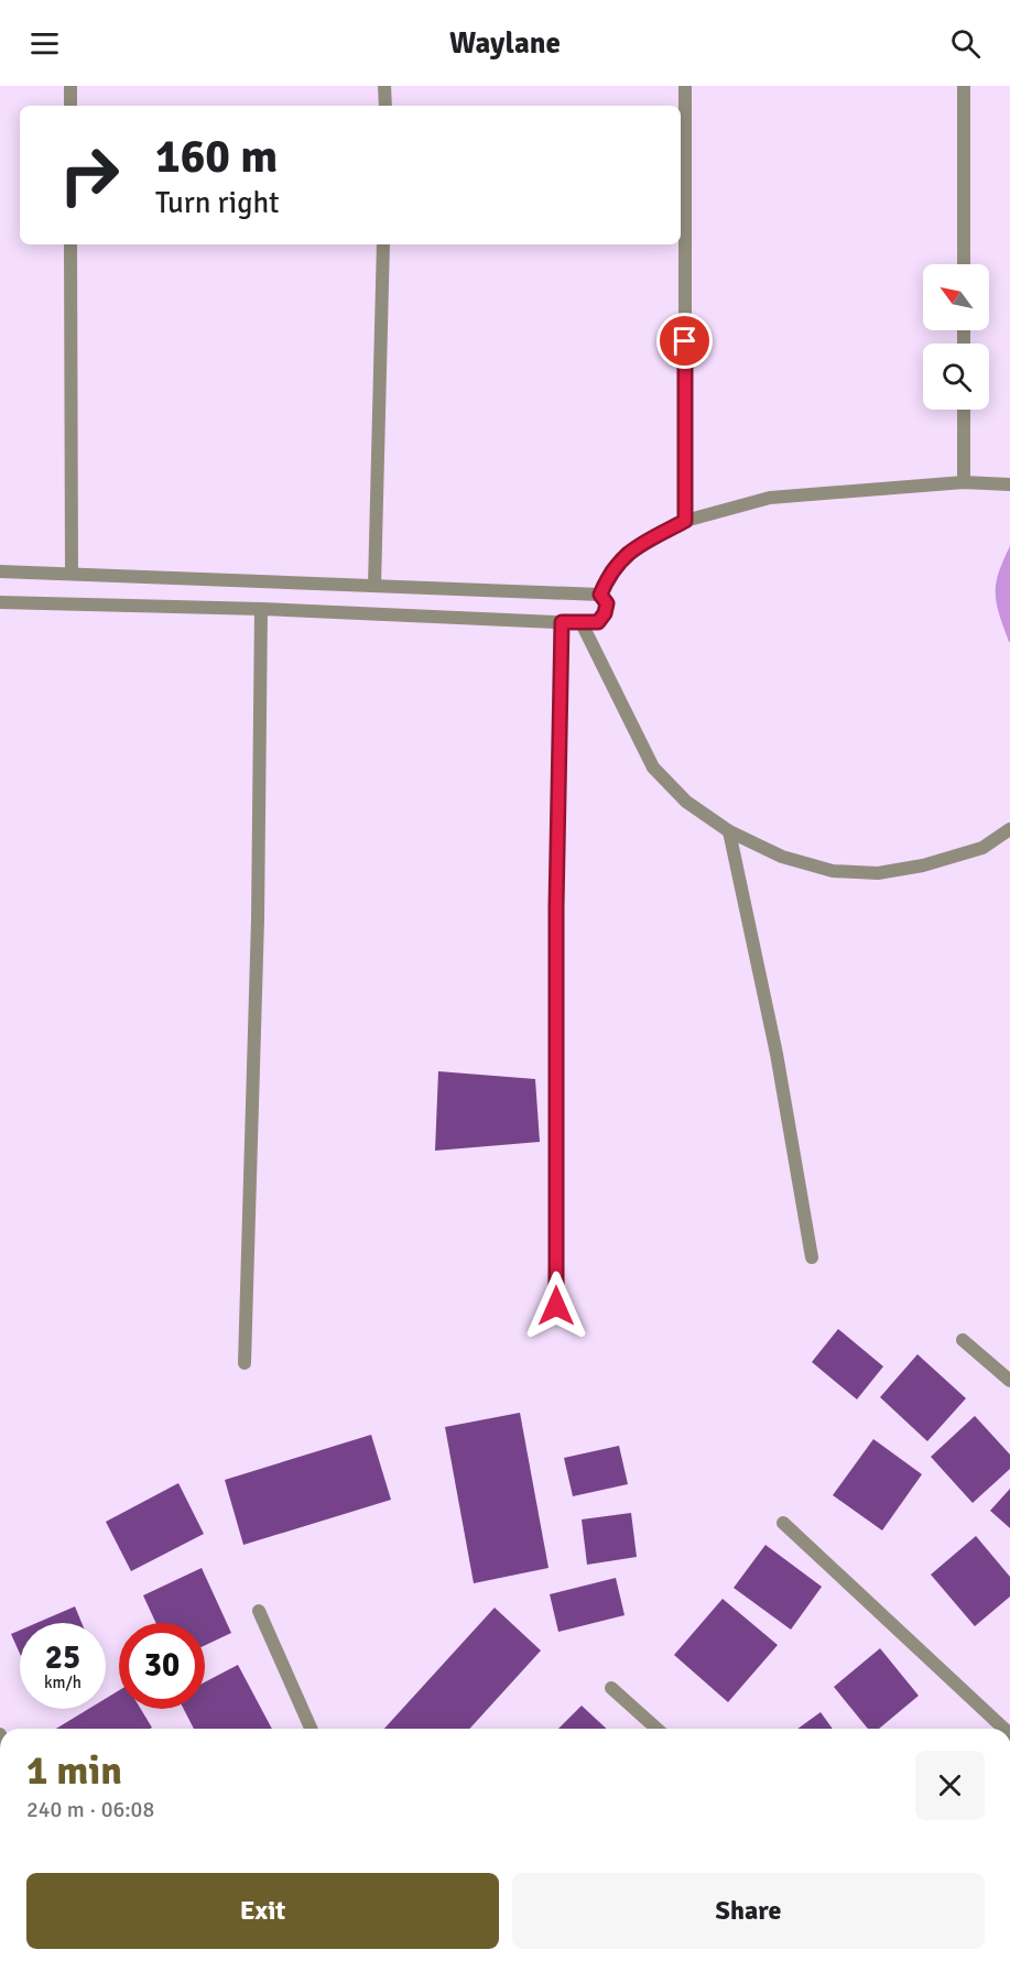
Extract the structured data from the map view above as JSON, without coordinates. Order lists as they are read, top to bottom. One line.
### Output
{"north":"top left","page":{"header":"Waylane","turn":["160 m","Turn right"],"speed":"25 km/h","limit":"30","heading":["1 min","240 m · 06:08"],"buttons":["Exit","Share"]}}
